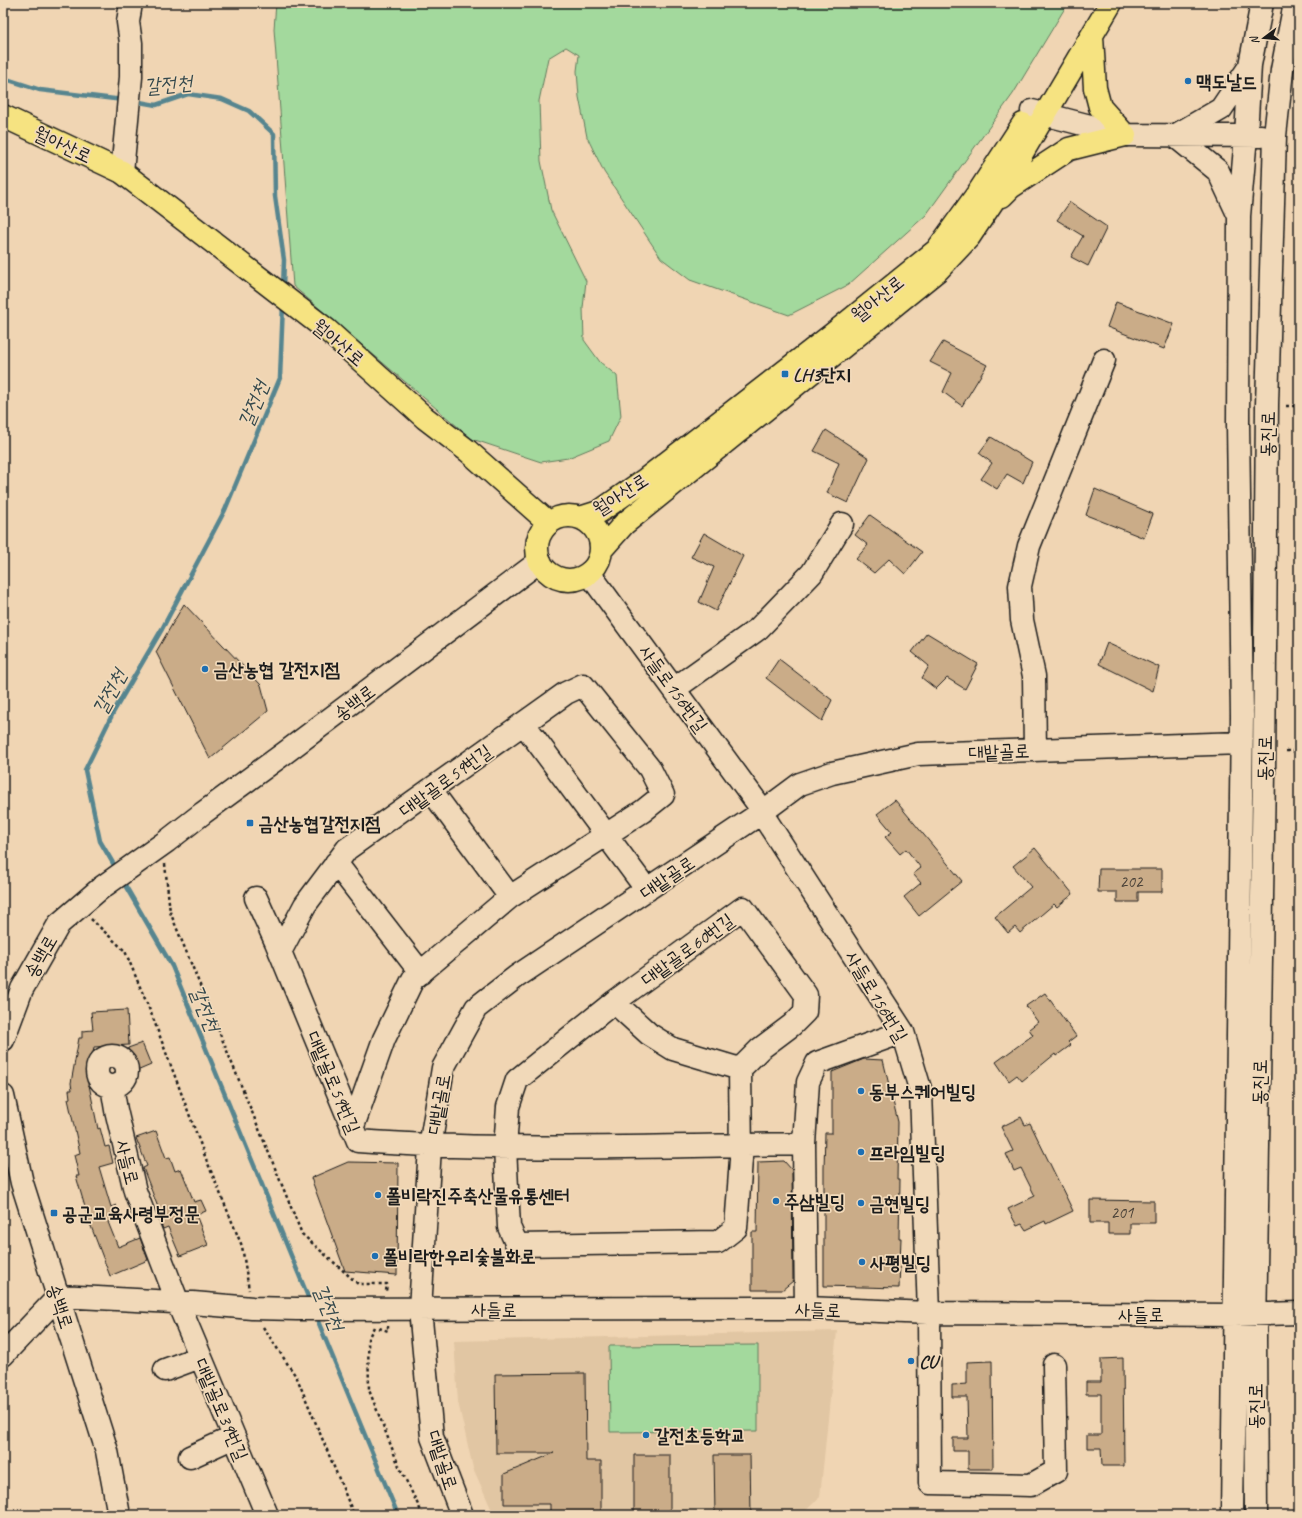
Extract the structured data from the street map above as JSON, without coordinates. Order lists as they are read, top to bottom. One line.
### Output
{"streets":{"main road":["월아산로"],"street":["동진로","사들로156번길","송백로","대밭골로","대밭골로59번길","대밭골로60번길","사들로","대밭골로39번길"]},"crossings":[["월아산로","사들로156번길"],["월아산로","송백로"],["동진로","대밭골로"],["동진로","사들로"],["사들로156번길","송백로"],["사들로156번길","대밭골로"],["사들로156번길","사들로"],["대밭골로","대밭골로59번길"],["대밭골로","사들로"],["사들로","대밭골로39번길"]],"water":["갈전천"],"places":{"other":["맥도날드","금산농협 갈전지점","동부스퀘어빌딩","프라임빌딩","폴비락진주축산물유통센터","주삼빌딩","금현빌딩","폴비락한우리숯불화로","사평빌딩","CU","갈전초등학교"],"transit":["LH3단지","금산농협갈전지점","공군교육사령부정문"]},"house_numbers":["202","201"],"north":"left"}
